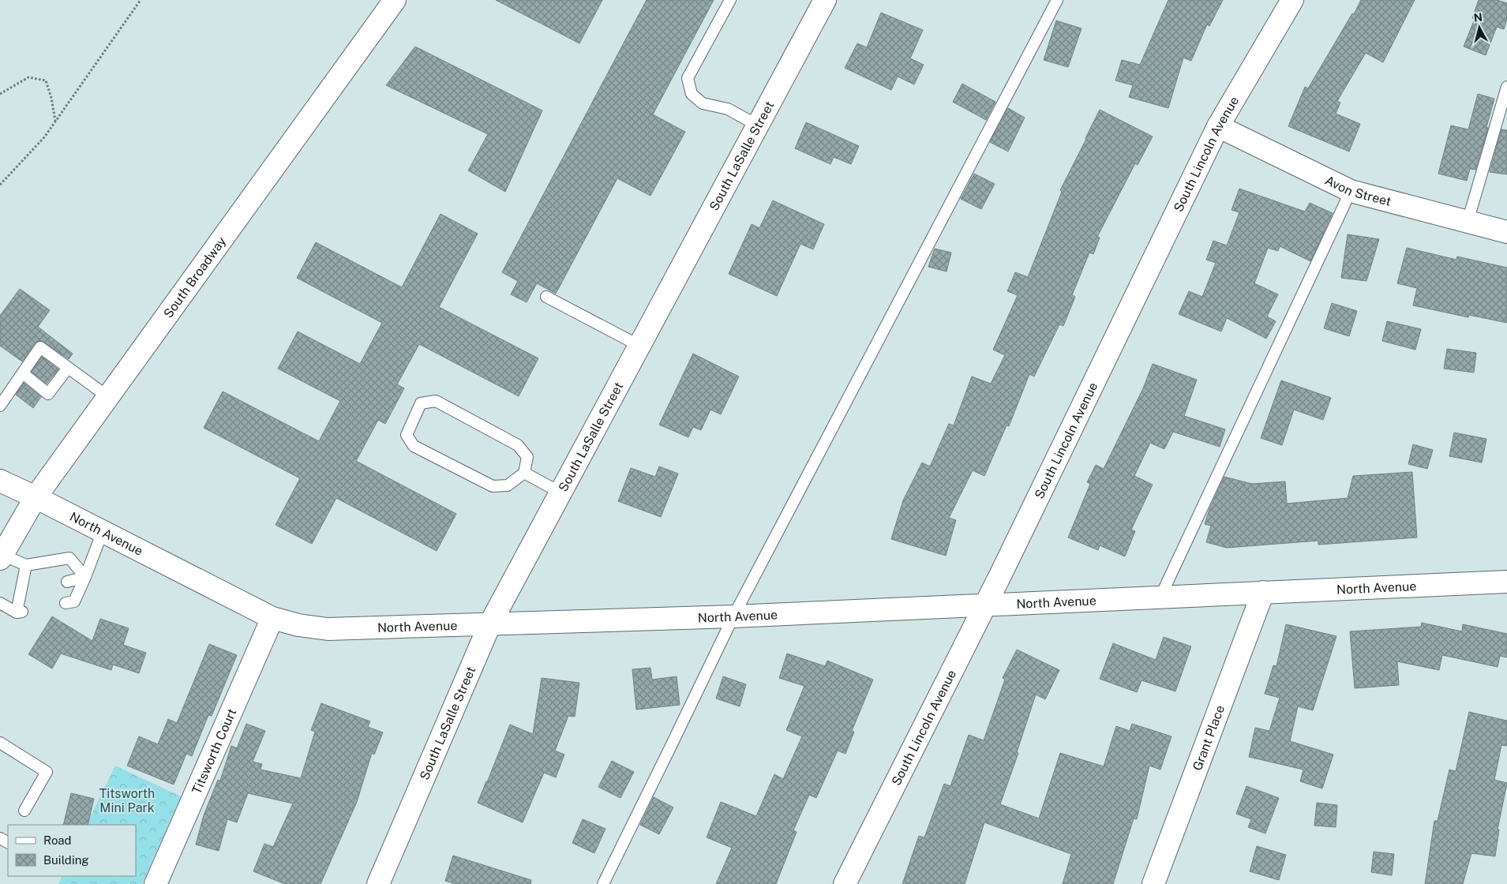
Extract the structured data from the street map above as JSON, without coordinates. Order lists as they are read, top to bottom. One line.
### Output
{"streets":{"street":["South Lincoln Avenue","South LaSalle Street","Avon Street","South Broadway","North Avenue","Grant Place","Titsworth Court"]},"crossings":[["South Lincoln Avenue","Avon Street"],["South Lincoln Avenue","North Avenue"],["South LaSalle Street","North Avenue"],["South Broadway","North Avenue"],["North Avenue","Grant Place"],["North Avenue","Titsworth Court"]],"parks":["Titsworth Mini Park"],"legend":["Road","Building"],"north":"top"}
